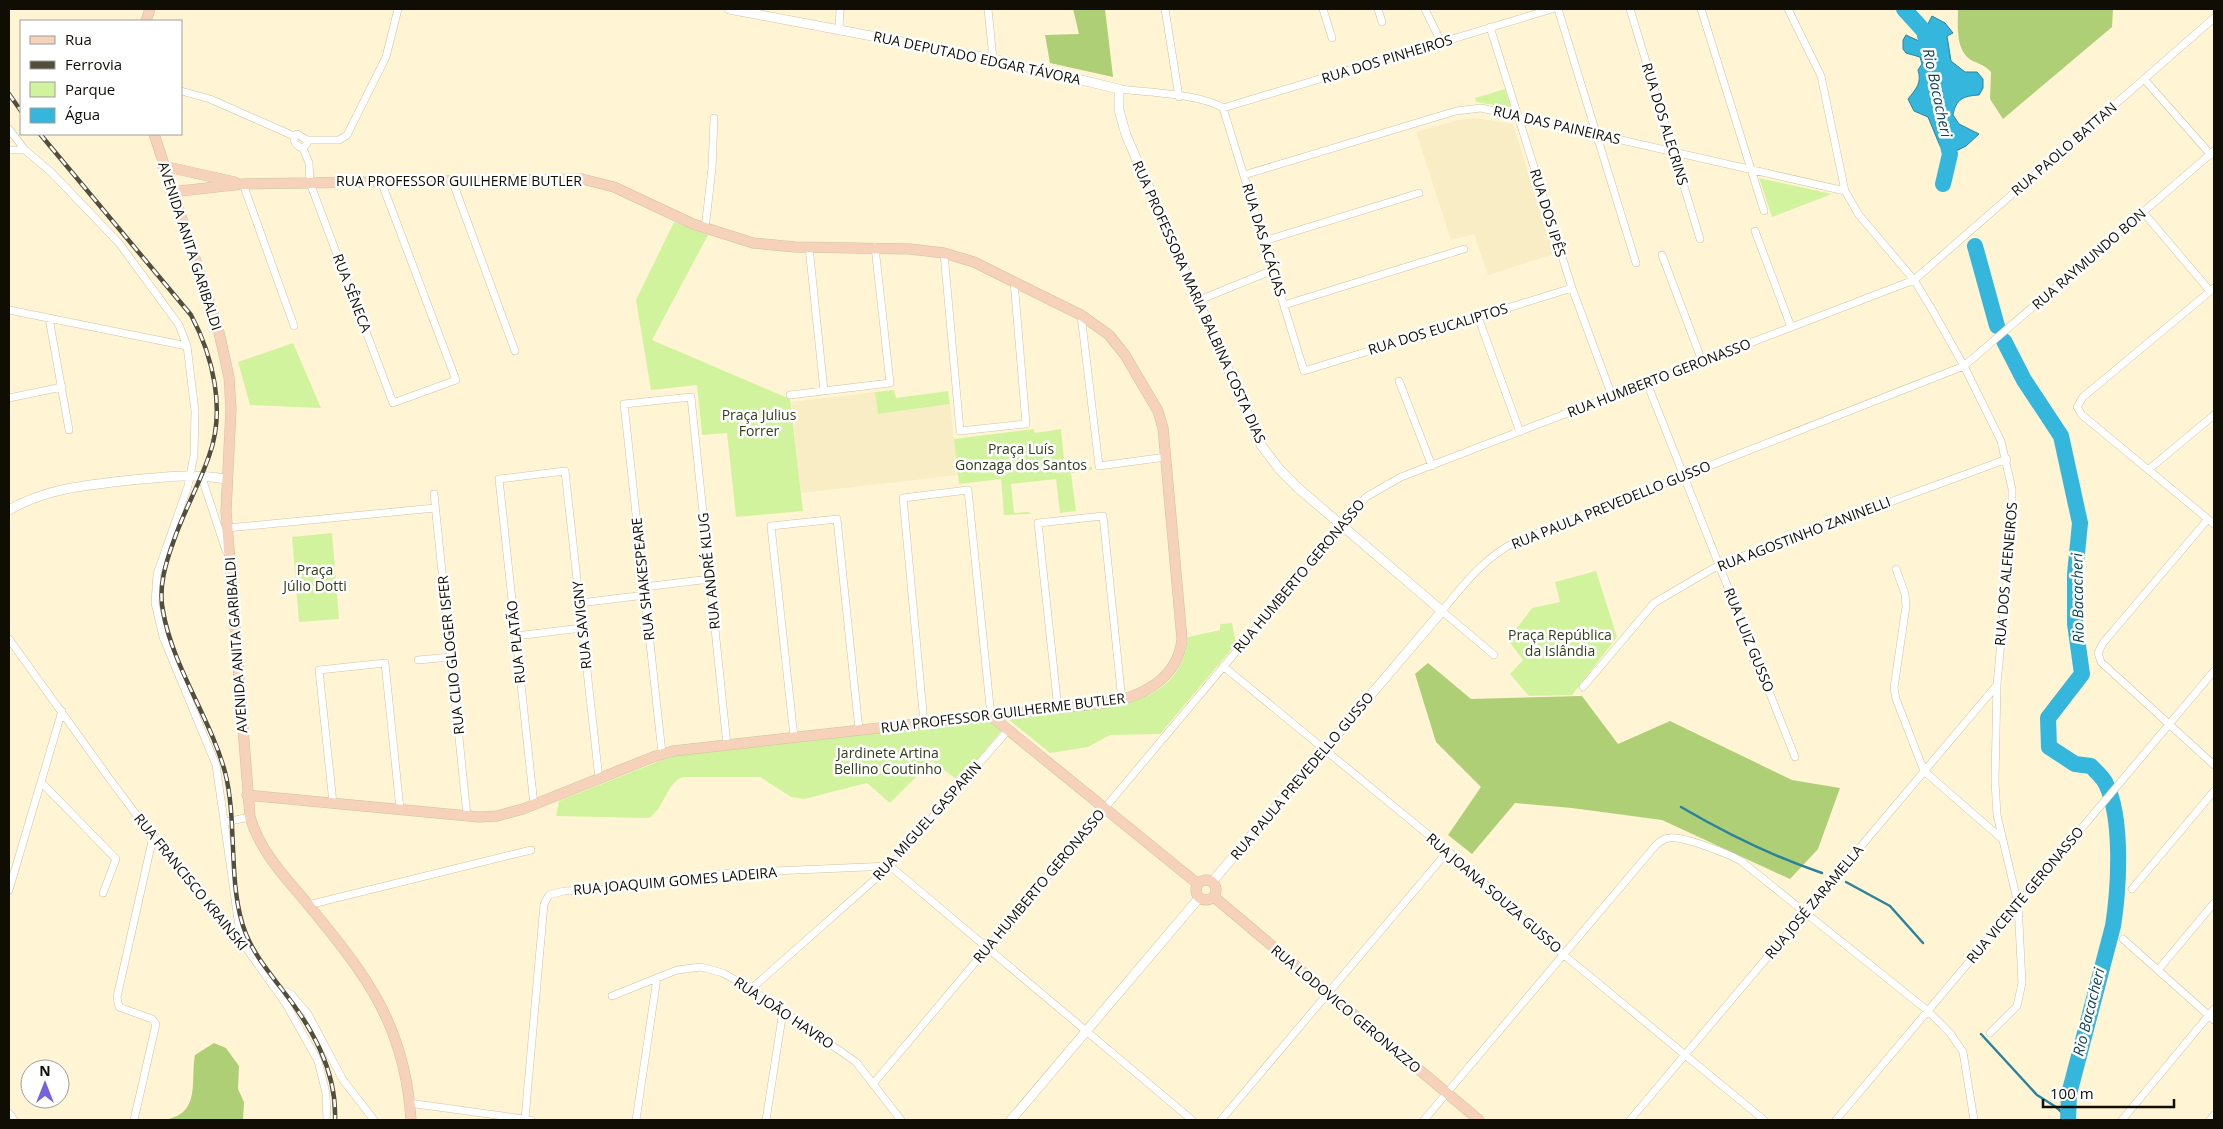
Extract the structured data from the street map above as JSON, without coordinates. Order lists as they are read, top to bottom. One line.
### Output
{"streets":{"main road":["RUA PROFESSOR GUILHERME BUTLER","AVENIDA ANITA GARIBALDI","RUA LODOVICO GERONAZZO"],"street":["RUA DEPUTADO EDGAR TÁVORA","RUA DOS PINHEIROS","RUA DOS ALECRINS","RUA DAS PAINEIRAS","RUA PAOLO BATTAN","RUA DOS IPÊS","RUA DAS ACÁCIAS","RUA RAYMUNDO BON","RUA SÊNECA","RUA PROFESSORA MARIA BALBINA COSTA DIAS","RUA DOS EUCALIPTOS","RUA HUMBERTO GERONASSO","RUA PAULA PREVEDELLO GUSSO","RUA AGOSTINHO ZANINELLI","RUA ANDRÉ KLUG","RUA DOS ALFENEIROS","RUA SHAKESPEARE","RUA SAVIGNY","RUA LUIZ GUSSO","RUA PLATÃO","RUA CLIO GLOGER ISFER","RUA MIGUEL GASPARIN","RUA JOAQUIM GOMES LADEIRA","RUA FRANCISCO KRAINSKI","RUA JOANA SOUZA GUSSO","RUA VICENTE GERONASSO","RUA JOSÉ ZARAMELLA","RUA JOÃO HAVRO"]},"crossings":[["RUA DEPUTADO EDGAR TÁVORA","RUA DOS PINHEIROS"],["RUA DEPUTADO EDGAR TÁVORA","RUA DAS ACÁCIAS"],["RUA DEPUTADO EDGAR TÁVORA","RUA PROFESSORA MARIA BALBINA COSTA DIAS"],["RUA DOS PINHEIROS","RUA DOS IPÊS"],["RUA DOS PINHEIROS","RUA DAS ACÁCIAS"],["RUA DOS ALECRINS","RUA DAS PAINEIRAS"],["RUA DAS PAINEIRAS","RUA DOS IPÊS"],["RUA DAS PAINEIRAS","RUA DAS ACÁCIAS"],["RUA DAS PAINEIRAS","RUA DOS ALFENEIROS"],["RUA PAOLO BATTAN","RUA HUMBERTO GERONASSO"],["RUA PAOLO BATTAN","RUA DOS ALFENEIROS"],["RUA PROFESSOR GUILHERME BUTLER","AVENIDA ANITA GARIBALDI"],["RUA PROFESSOR GUILHERME BUTLER","RUA SÊNECA"],["RUA PROFESSOR GUILHERME BUTLER","RUA ANDRÉ KLUG"],["RUA PROFESSOR GUILHERME BUTLER","RUA SHAKESPEARE"],["RUA PROFESSOR GUILHERME BUTLER","RUA SAVIGNY"],["RUA PROFESSOR GUILHERME BUTLER","RUA PLATÃO"],["RUA PROFESSOR GUILHERME BUTLER","RUA CLIO GLOGER ISFER"],["RUA DOS IPÊS","RUA DOS EUCALIPTOS"],["RUA DOS IPÊS","RUA HUMBERTO GERONASSO"],["RUA DAS ACÁCIAS","RUA DOS EUCALIPTOS"],["RUA RAYMUNDO BON","RUA PAULA PREVEDELLO GUSSO"],["RUA RAYMUNDO BON","RUA DOS ALFENEIROS"],["RUA PROFESSORA MARIA BALBINA COSTA DIAS","RUA HUMBERTO GERONASSO"],["RUA PROFESSORA MARIA BALBINA COSTA DIAS","RUA PAULA PREVEDELLO GUSSO"],["RUA HUMBERTO GERONASSO","RUA DOS ALFENEIROS"],["RUA HUMBERTO GERONASSO","RUA LUIZ GUSSO"],["RUA HUMBERTO GERONASSO","RUA JOANA SOUZA GUSSO"],["RUA HUMBERTO GERONASSO","RUA JOÃO HAVRO"],["RUA PAULA PREVEDELLO GUSSO","RUA DOS ALFENEIROS"],["RUA PAULA PREVEDELLO GUSSO","RUA LUIZ GUSSO"],["RUA PAULA PREVEDELLO GUSSO","RUA JOANA SOUZA GUSSO"],["RUA PAULA PREVEDELLO GUSSO","RUA LODOVICO GERONAZZO"],["RUA AGOSTINHO ZANINELLI","RUA DOS ALFENEIROS"],["RUA AGOSTINHO ZANINELLI","RUA LUIZ GUSSO"],["RUA ANDRÉ KLUG","RUA SHAKESPEARE"],["RUA DOS ALFENEIROS","RUA VICENTE GERONASSO"],["RUA DOS ALFENEIROS","RUA JOSÉ ZARAMELLA"],["RUA SAVIGNY","RUA PLATÃO"],["RUA MIGUEL GASPARIN","RUA JOAQUIM GOMES LADEIRA"],["RUA MIGUEL GASPARIN","RUA JOÃO HAVRO"],["RUA JOANA SOUZA GUSSO","RUA JOSÉ ZARAMELLA"]],"water":["Rio Bacacheri"],"parks":["Praça Julius Forrer","Praça Luís Gonzaga dos Santos","Praça Júlio Dotti","Praça República da Islândia","Jardinete Artina Bellino Coutinho"],"legend":["Rua","Ferrovia","Parque","Água"],"scale_bar":"100 m","north":"top"}
